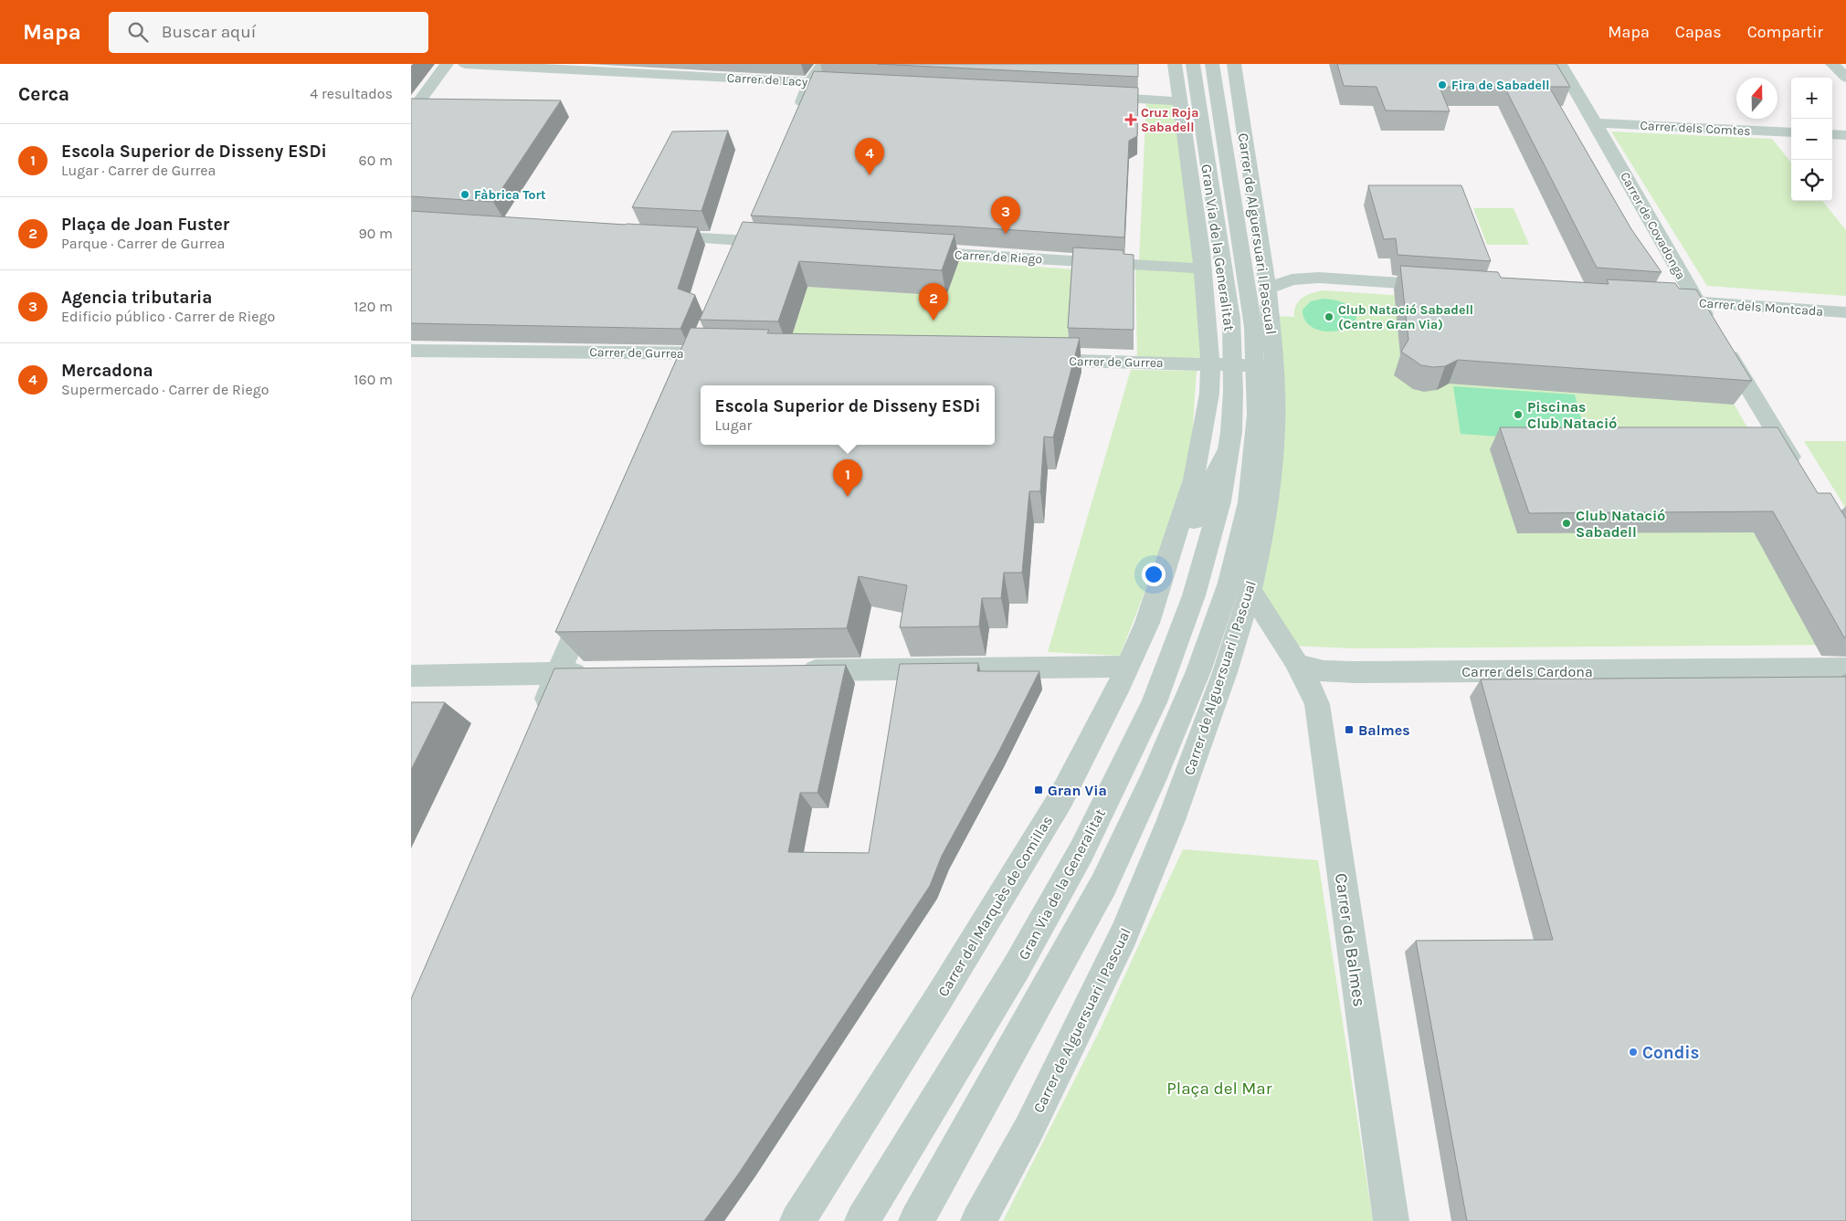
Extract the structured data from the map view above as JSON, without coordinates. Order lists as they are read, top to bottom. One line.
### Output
{"streets":{"street":["Carrer de Lacy","Carrer dels Comtes","Carrer de Covadonga","Carrer de Alguersuari I Pascual","Gran Via de la Generalitat","Carrer de Riego","Carrer dels Montcada","Carrer de Gurrea","Carrer dels Cardona","Carrer del Marquès de Comillas","Carrer de Balmes"]},"crossings":[["Carrer dels Comtes","Carrer de Covadonga"],["Carrer de Covadonga","Carrer dels Montcada"],["Carrer de Alguersuari I Pascual","Gran Via de la Generalitat"],["Carrer de Alguersuari I Pascual","Carrer de Gurrea"],["Carrer de Alguersuari I Pascual","Carrer del Marquès de Comillas"],["Gran Via de la Generalitat","Carrer de Gurrea"],["Gran Via de la Generalitat","Carrer del Marquès de Comillas"],["Carrer de Riego","Carrer del Marquès de Comillas"],["Carrer de Gurrea","Carrer del Marquès de Comillas"],["Carrer dels Cardona","Carrer de Balmes"]],"parks":["Plaça del Mar"],"places":{"other":["Fira de Sabadell","Fàbrica Tort","Club Natació Sabadell (Centre Gran Via)","Piscinas Club Natació","Club Natació Sabadell","Condis"],"health":["Cruz Roja Sabadell"],"transit":["Balmes","Gran Via"]},"north":"top","page":{"header":"Mapa","search":"Buscar aquí","nav":["Mapa","Capas","Compartir"],"heading":["Cerca","4 resultados"],"map_buttons":["+","−"],"list":[{"mark":"1","name":"Escola Superior de Disseny ESDi","note":"Lugar · Carrer de Gurrea","value":"60 m"},{"mark":"2","name":"Plaça de Joan Fuster","note":"Parque · Carrer de Gurrea","value":"90 m"},{"mark":"3","name":"Agencia tributaria","note":"Edificio público · Carrer de Riego","value":"120 m"},{"mark":"4","name":"Mercadona","note":"Supermercado · Carrer de Riego","value":"160 m"}],"pins":["4","3","2","1"],"popup":["Escola Superior de Disseny ESDi","Lugar"]}}
